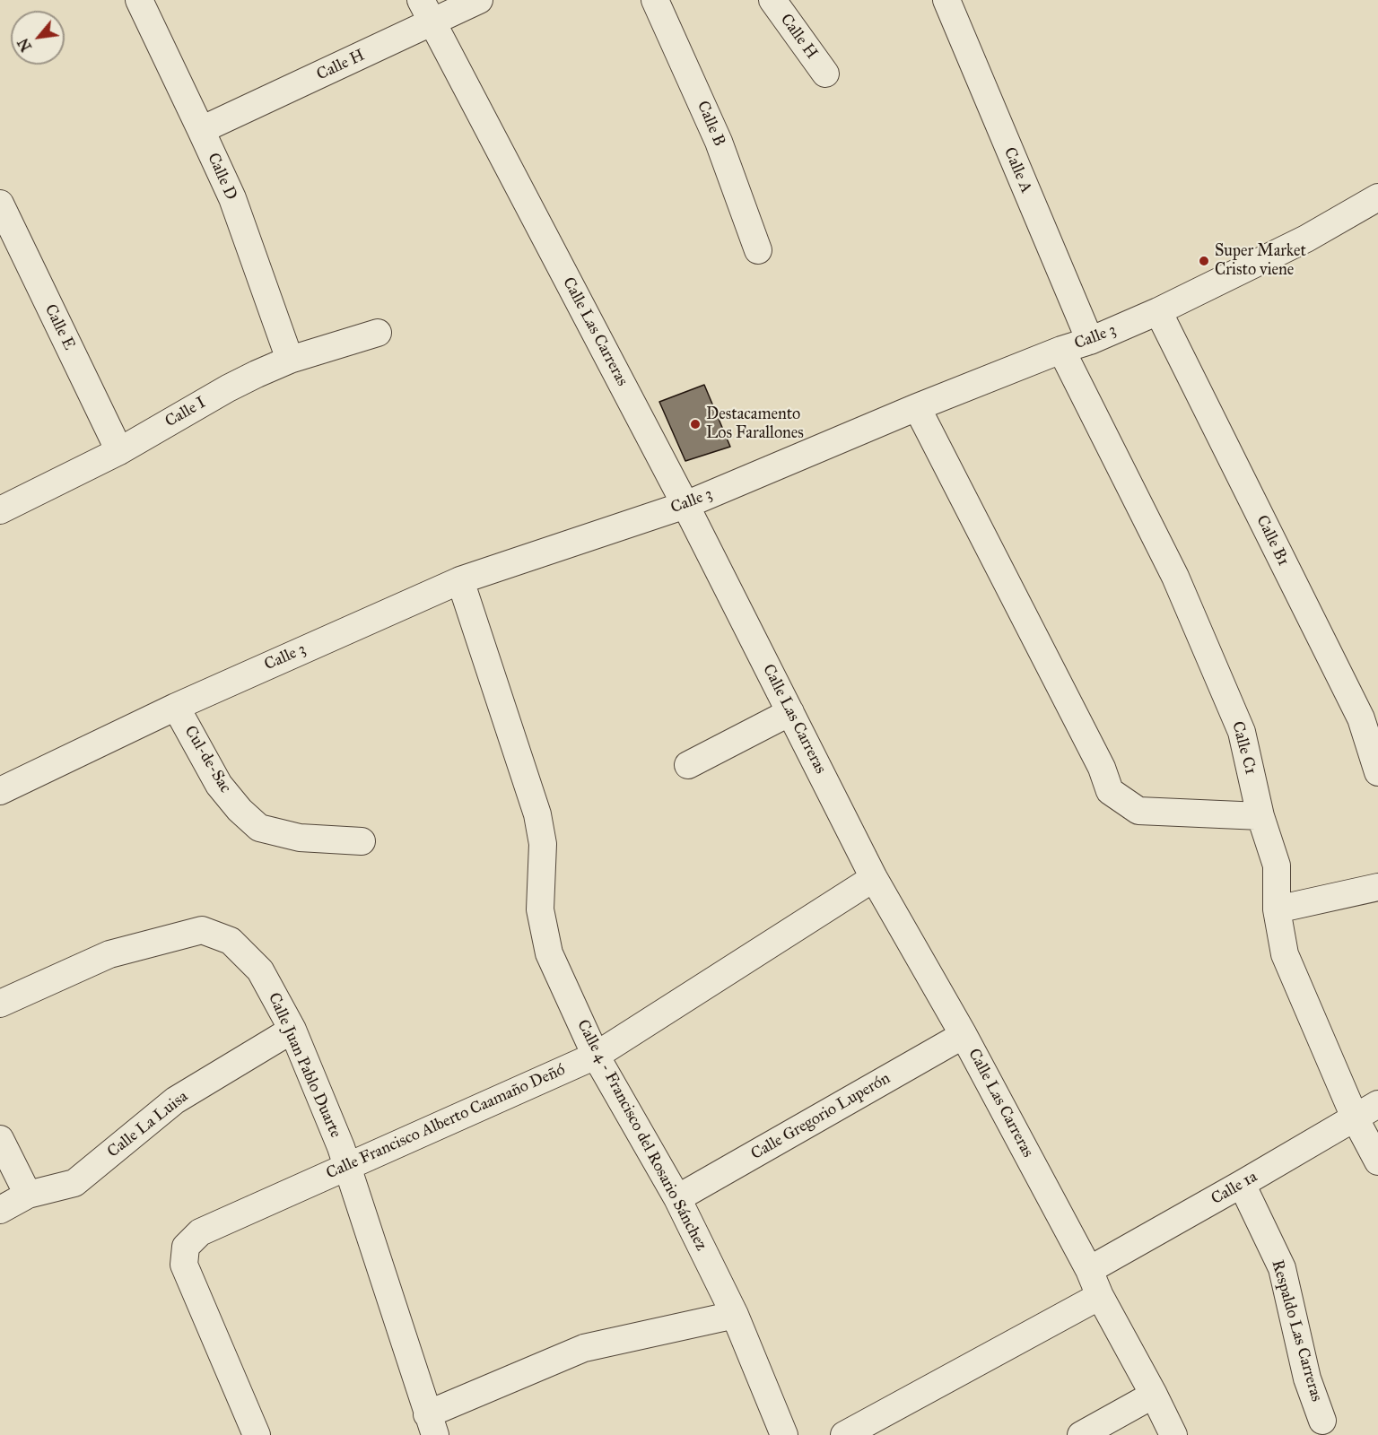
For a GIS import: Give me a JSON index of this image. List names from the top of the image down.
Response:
{
  "streets": {
    "street": [
      "Calle H",
      "Calle B",
      "Calle A",
      "Calle D",
      "Calle E",
      "Calle Las Carreras",
      "Calle 3",
      "Calle I",
      "Calle B1",
      "Calle C1",
      "Cul-de-Sac",
      "Calle Juan Pablo Duarte",
      "Calle Gregorio Luperón",
      "Calle Francisco Alberto Caamaño Deñó",
      "Calle La Luisa",
      "Calle 4 - Francisco del Rosario Sánchez",
      "Calle 1a",
      "Respaldo Las Carreras"
    ]
  },
  "crossings": [
    ["Calle H", "Calle D"],
    ["Calle H", "Calle Las Carreras"],
    ["Calle A", "Calle 3"],
    ["Calle D", "Calle I"],
    ["Calle E", "Calle I"],
    ["Calle Las Carreras", "Calle 3"],
    ["Calle Las Carreras", "Calle Gregorio Luperón"],
    ["Calle Las Carreras", "Calle Francisco Alberto Caamaño Deñó"],
    ["Calle Las Carreras", "Calle 1a"],
    ["Calle 3", "Calle B1"],
    ["Calle 3", "Calle C1"],
    ["Calle 3", "Cul-de-Sac"],
    ["Calle 3", "Calle 4 - Francisco del Rosario Sánchez"],
    ["Calle C1", "Calle 1a"],
    ["Calle Juan Pablo Duarte", "Calle Francisco Alberto Caamaño Deñó"],
    ["Calle Juan Pablo Duarte", "Calle La Luisa"],
    ["Calle Gregorio Luperón", "Calle 4 - Francisco del Rosario Sánchez"],
    ["Calle Francisco Alberto Caamaño Deñó", "Calle 4 - Francisco del Rosario Sánchez"],
    ["Calle 1a", "Respaldo Las Carreras"]
  ],
  "places": ["Super Market Cristo viene", "Destacamento Los Farallones"],
  "north": "bottom left"
}
